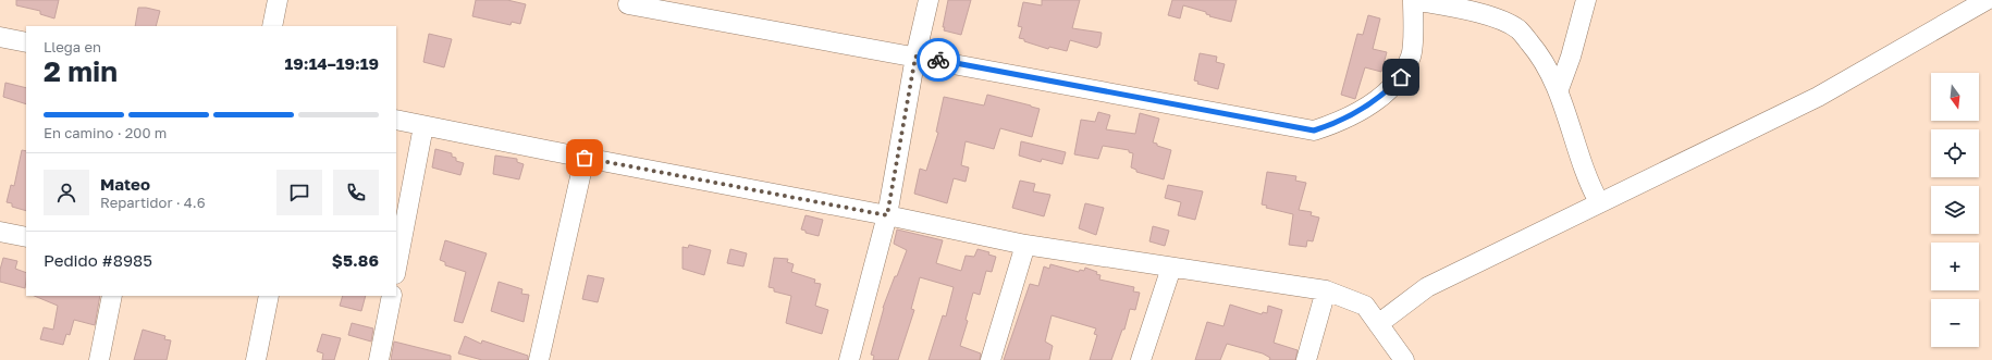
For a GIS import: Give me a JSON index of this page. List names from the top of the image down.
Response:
{
  "north": "bottom",
  "page": {
    "heading": ["2 min", "Llega en", "19:14–19:19"],
    "panel": [
      "Mateo",
      "Repartidor · 4.6",
      "Pedido #8985",
      "$5.86"
    ],
    "map_buttons": ["+", "−"],
    "bar": "En camino · 200 m"
  }
}
